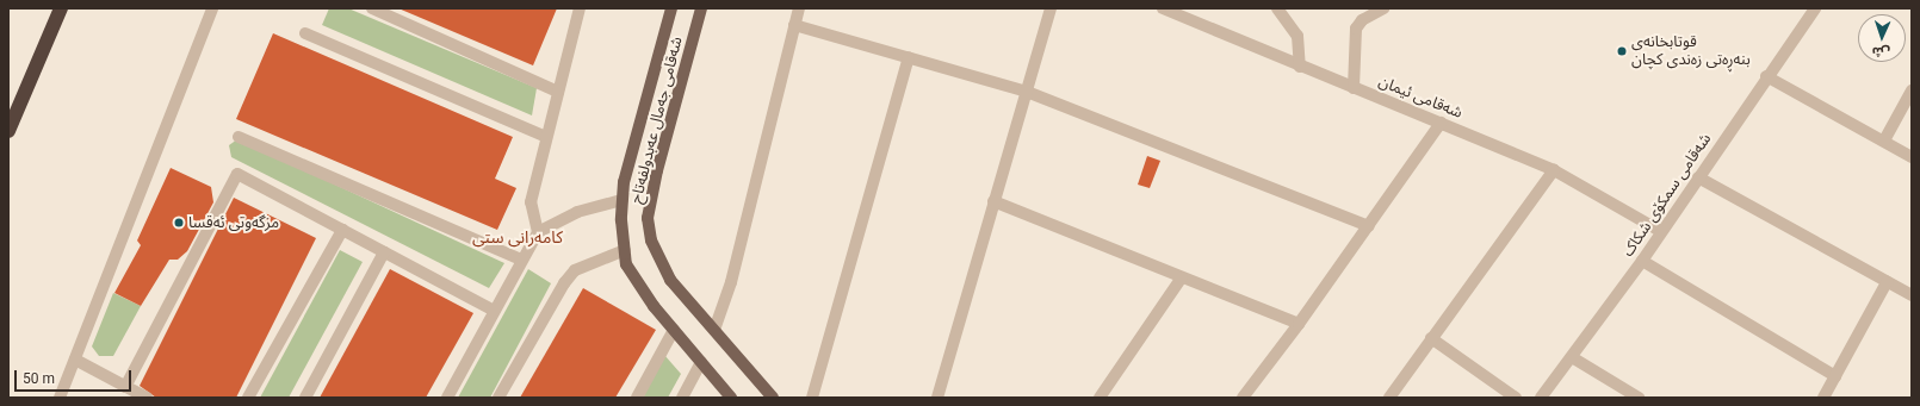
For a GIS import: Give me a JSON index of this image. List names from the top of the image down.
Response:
{
  "streets": {
    "main road": ["شەقامی جەمال عەبدولفەتاح"],
    "street": ["شەقامی ئیمان", "شەقامی سمکۆی شکاک"]
  },
  "crossings": [
    ["شەقامی ئیمان", "شەقامی سمکۆی شکاک"]
  ],
  "districts": ["كامه‌رانی ستی"],
  "places": ["قوتابخانەی بنەڕەتی زەندی کچان", "مزگەوتی ئەقسا"],
  "scale_bar": "50 m",
  "north": "bottom"
}
